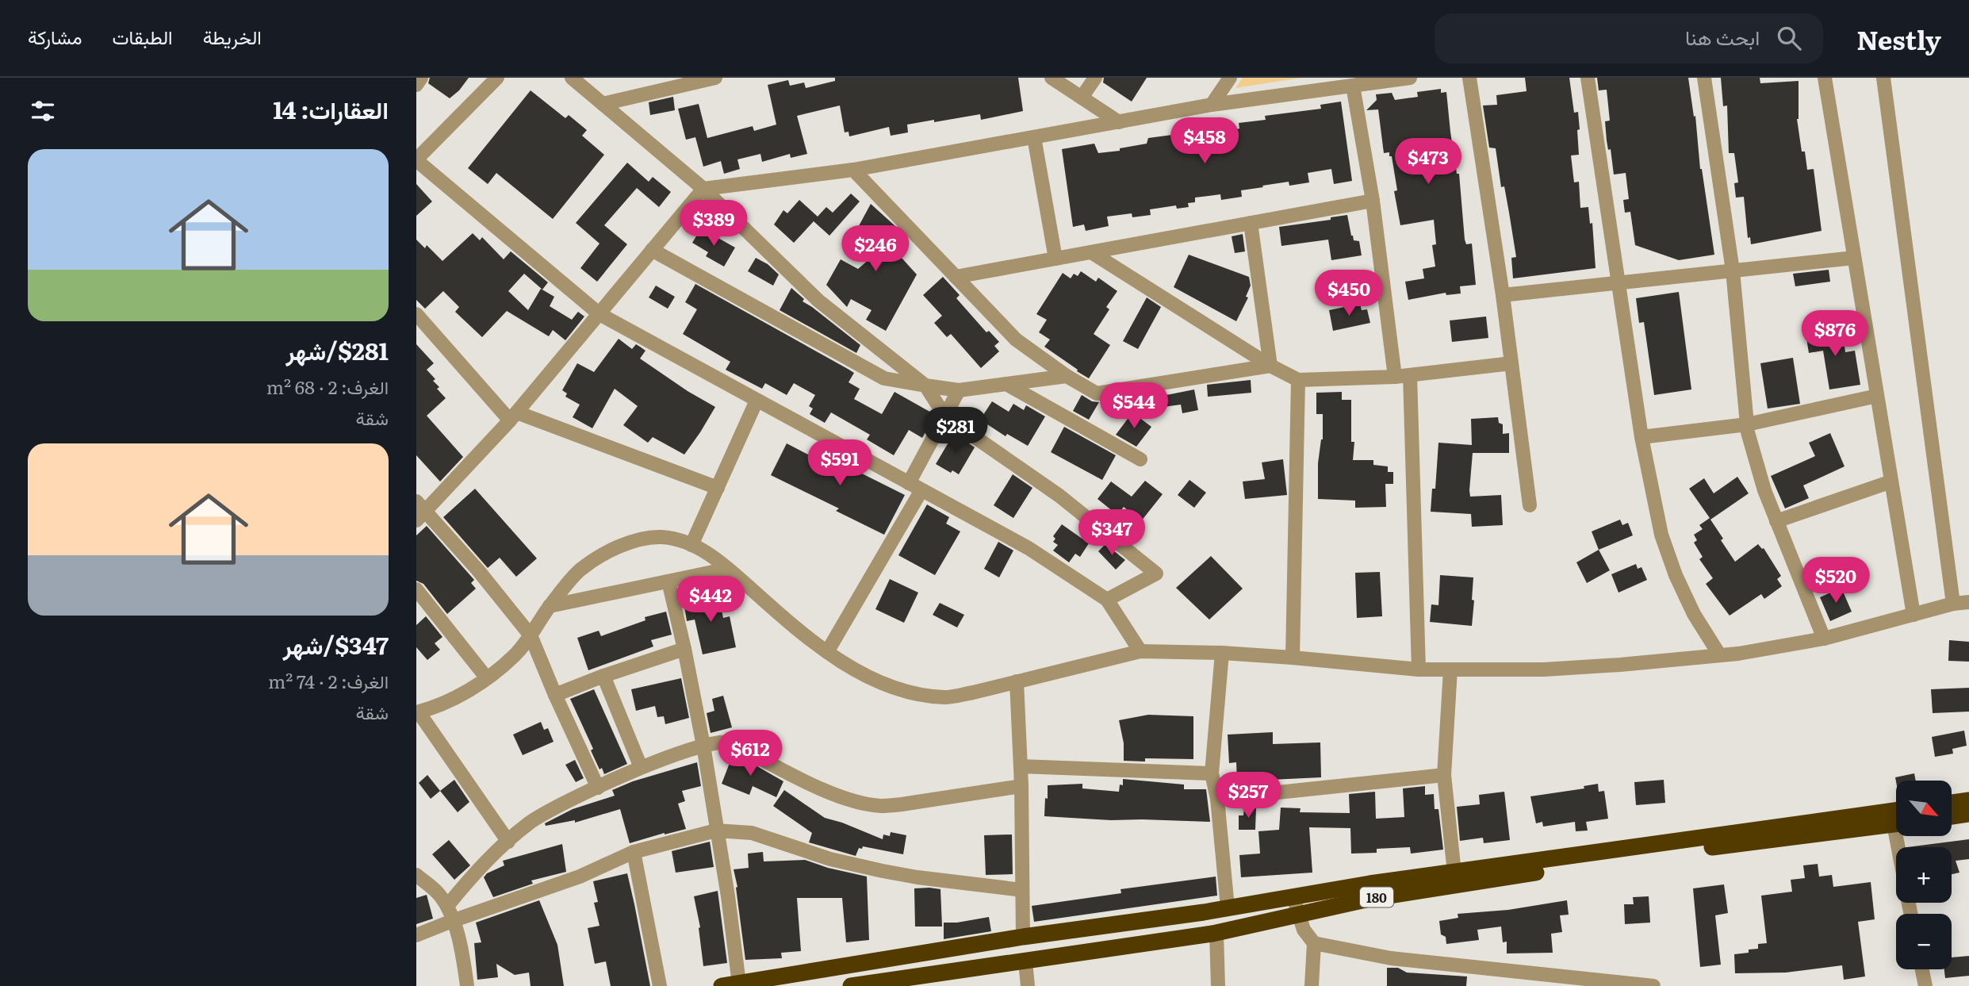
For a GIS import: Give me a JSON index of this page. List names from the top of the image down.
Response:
{
  "streets": {
    "highway": ["180"]
  },
  "north": "bottom right",
  "page": {
    "header": "Nestly",
    "search": "ابحث هنا",
    "nav": ["الخريطة", "الطبقات", "مشاركة"],
    "heading": "العقارات: 14",
    "price": [
      "$458",
      "$473",
      "$389",
      "$246",
      "$450",
      "$876",
      "$544",
      "$281",
      "$591",
      "$347",
      "$520",
      "$442",
      "$612",
      "$257"
    ],
    "list": [
      {
        "name": "$281/شهر",
        "note": "الغرف: 2 · 68 m² · شقة"
      },
      {
        "name": "$347/شهر",
        "note": "الغرف: 2 · 74 m² · شقة"
      }
    ],
    "map_buttons": ["+", "−"]
  }
}
